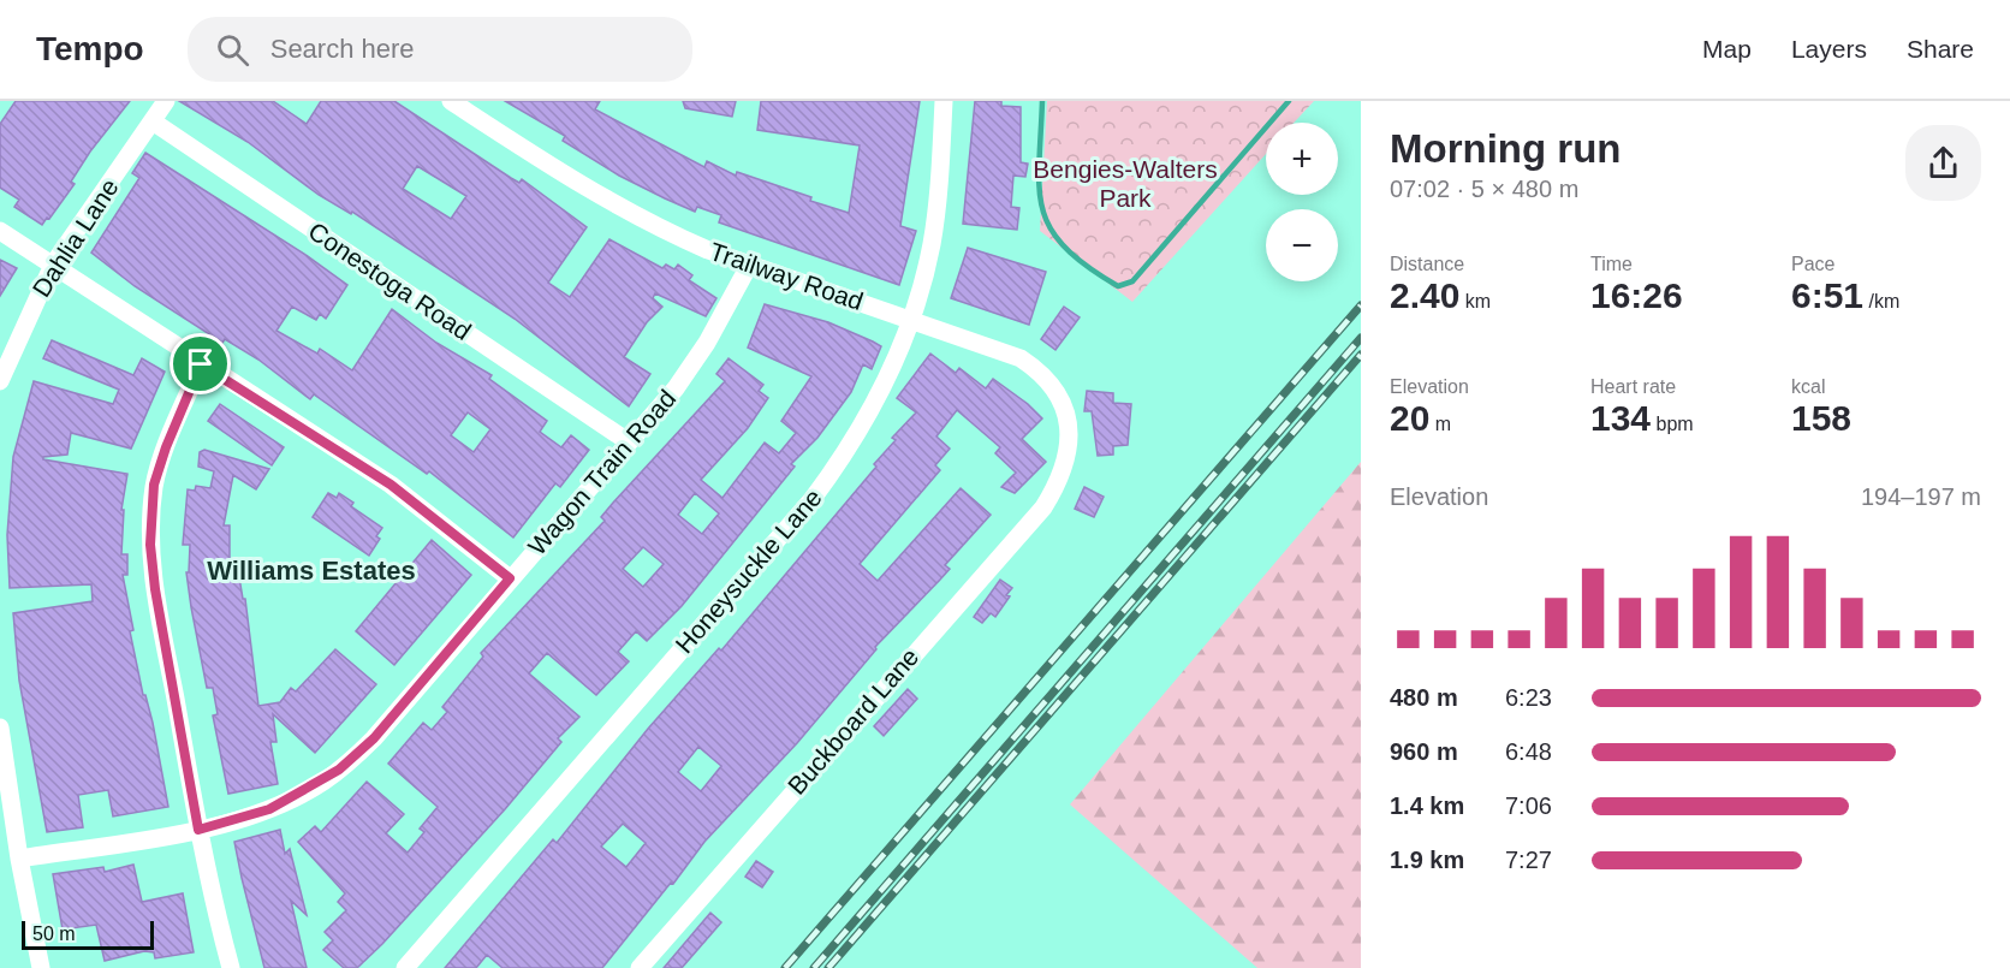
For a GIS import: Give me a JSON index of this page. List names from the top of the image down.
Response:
{
  "streets": {
    "street": [
      "Dahlia Lane",
      "Trailway Road",
      "Conestoga Road",
      "Wagon Train Road",
      "Honeysuckle Lane",
      "Buckboard Lane"
    ]
  },
  "crossings": [
    ["Dahlia Lane", "Conestoga Road"],
    ["Trailway Road", "Wagon Train Road"],
    ["Trailway Road", "Honeysuckle Lane"],
    ["Trailway Road", "Buckboard Lane"],
    ["Conestoga Road", "Wagon Train Road"]
  ],
  "districts": ["Williams Estates"],
  "parks": ["Bengies-Walters Park"],
  "scale_bar": "50 m",
  "page": {
    "header": "Tempo",
    "search": "Search here",
    "nav": ["Map", "Layers", "Share"],
    "heading": ["Morning run", "07:02 · 5 × 480 m"],
    "map_buttons": ["+", "−"],
    "stats": [
      ["Distance", "2.40 km"],
      ["Time", "16:26"],
      ["Pace", "6:51 /km"],
      ["Elevation", "20 m"],
      ["Heart rate", "134 bpm"],
      ["kcal", "158"]
    ],
    "chart": ["Elevation", "194–197 m"],
    "list": [
      {
        "name": "480 m",
        "note": "6:23"
      },
      {
        "name": "960 m",
        "note": "6:48"
      },
      {
        "name": "1.4 km",
        "note": "7:06"
      },
      {
        "name": "1.9 km",
        "note": "7:27"
      }
    ],
    "scale": "50 m"
  }
}
